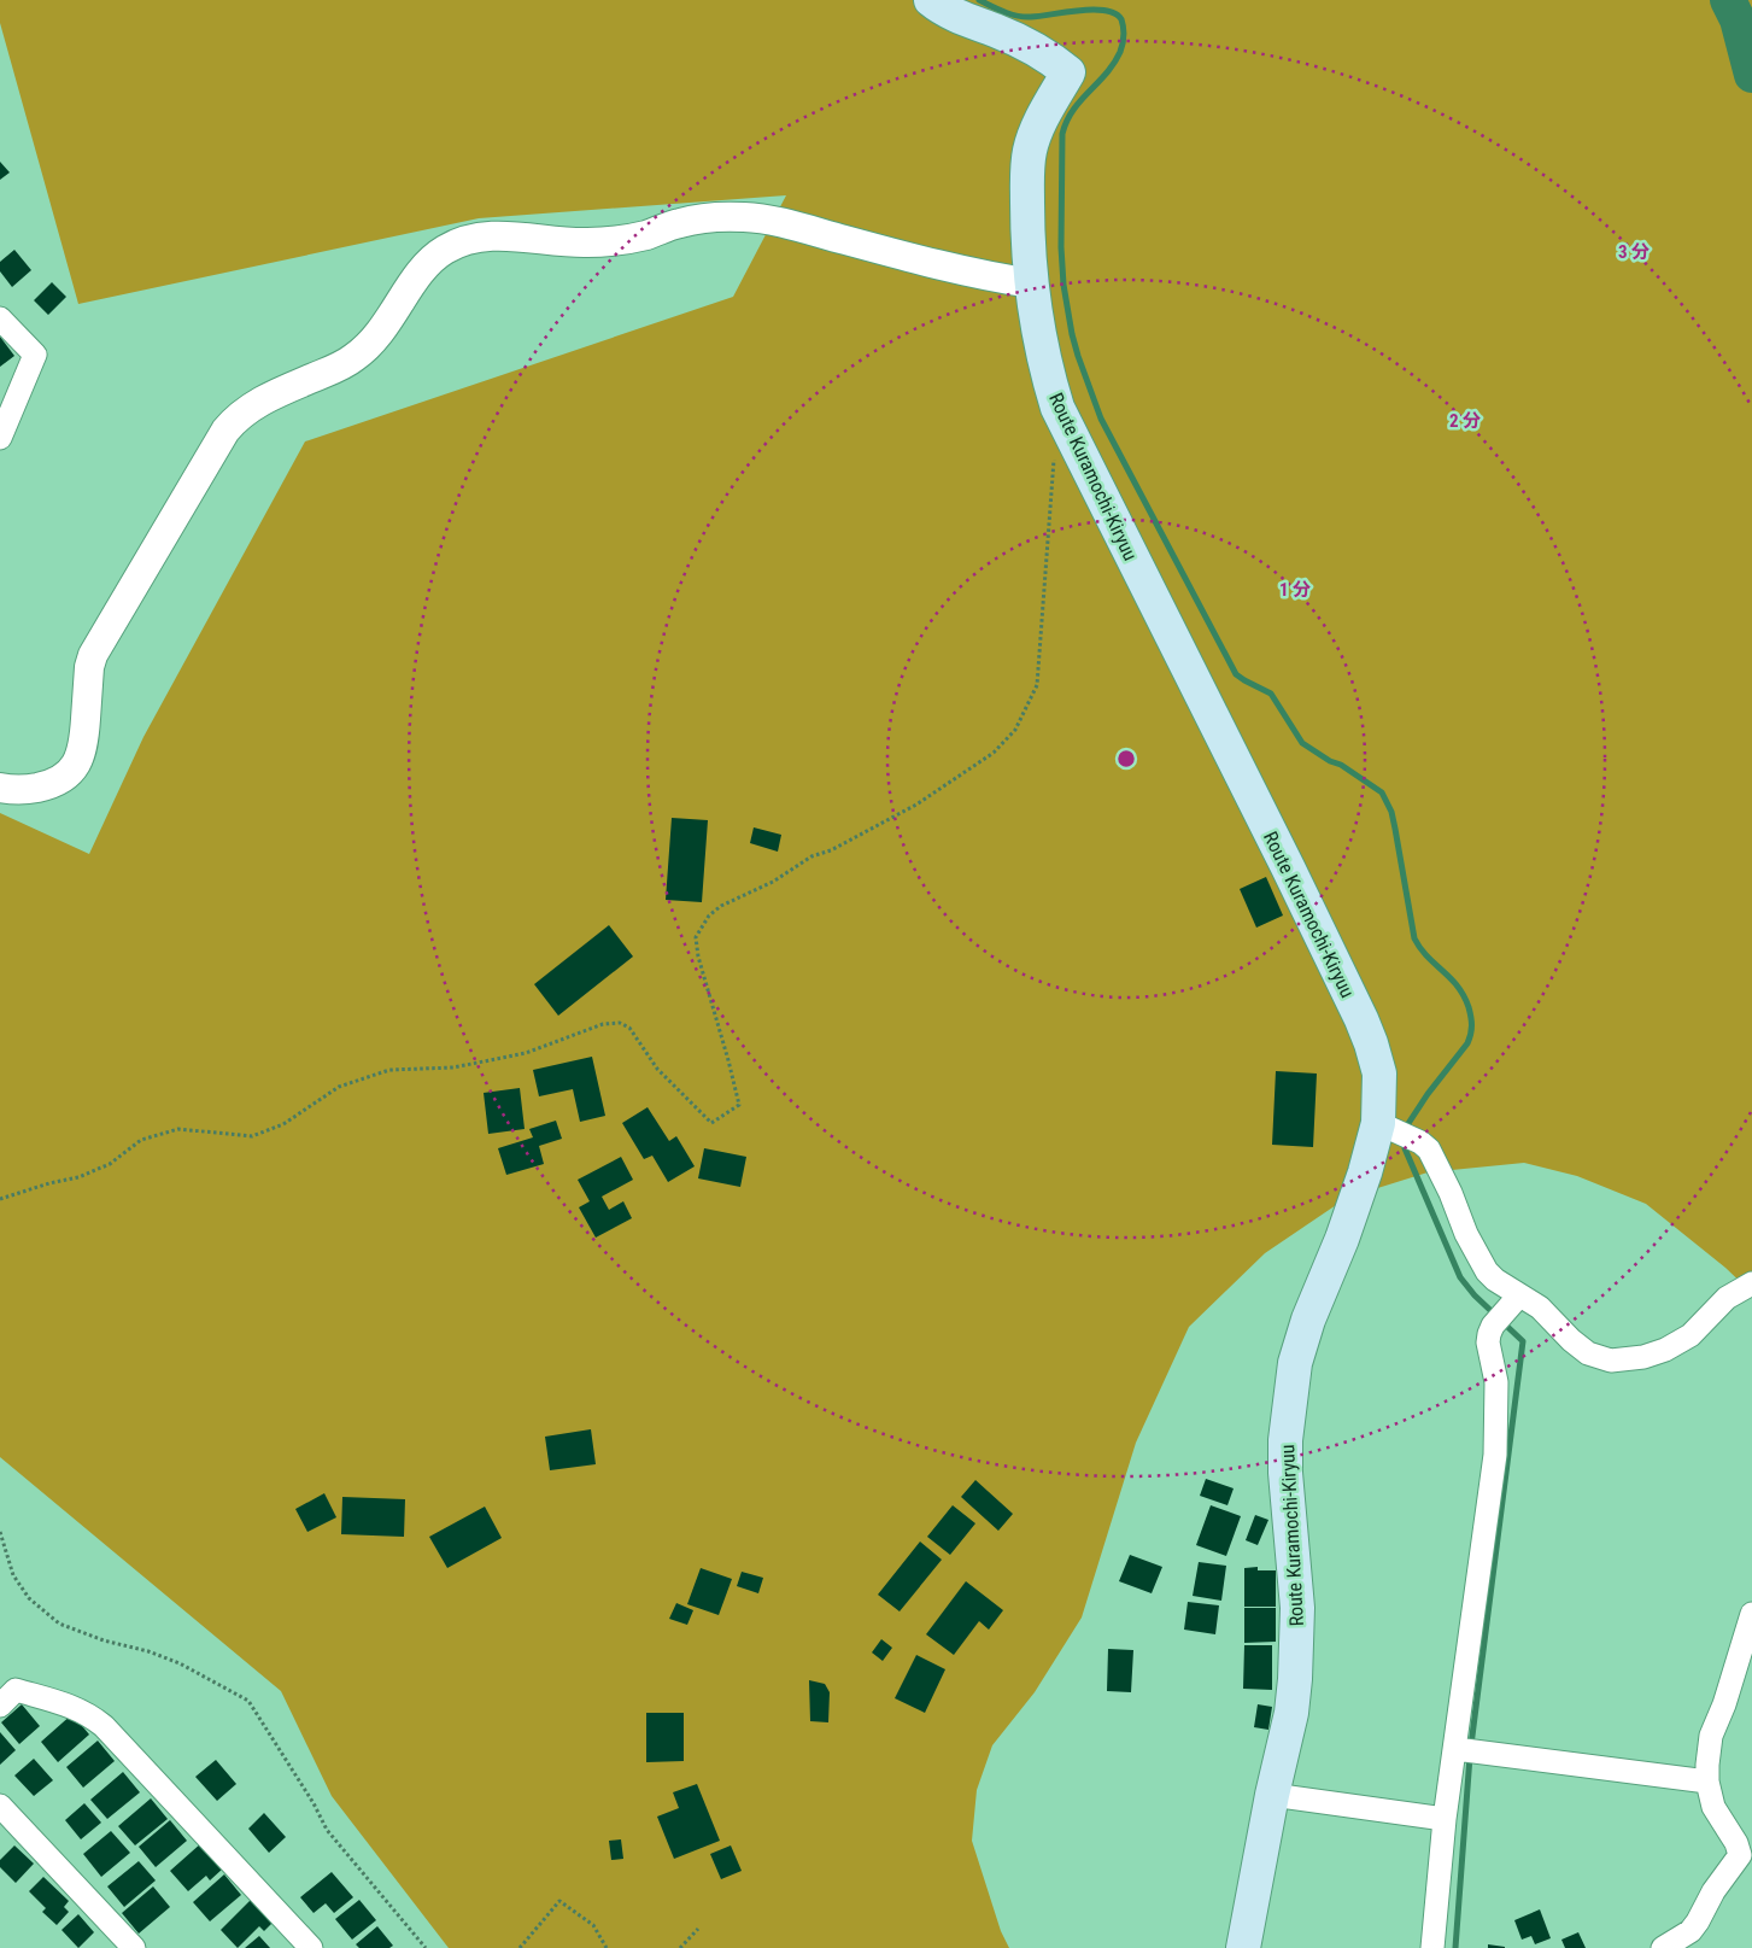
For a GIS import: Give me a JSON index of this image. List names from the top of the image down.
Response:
{
  "streets": {
    "main road": ["Route Kuramochi-Kiryuu"]
  },
  "rings": ["3 分", "2 分", "1 分"]
}
